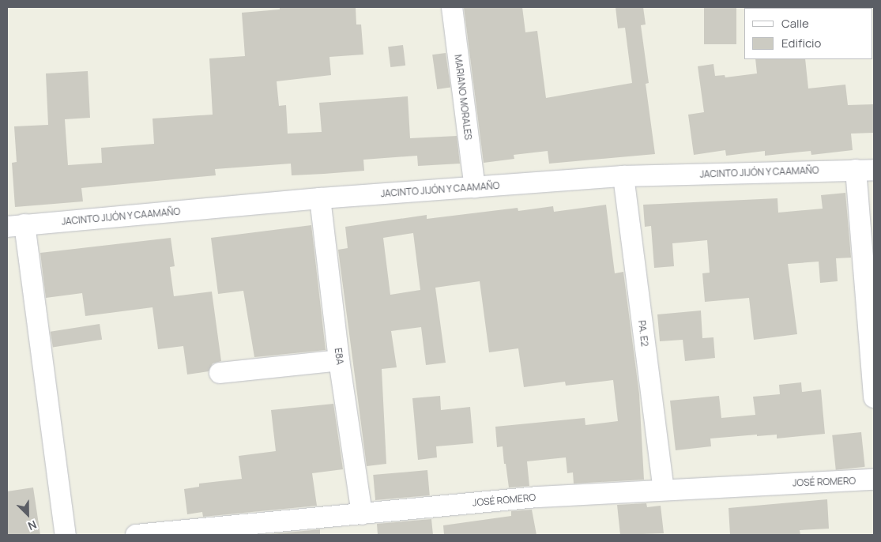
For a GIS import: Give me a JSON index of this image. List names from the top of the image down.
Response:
{
  "streets": {
    "street": [
      "MARIANO MORALES",
      "JACINTO JIJÓN Y CAAMAÑO",
      "PA. E2",
      "E8A",
      "JOSÉ ROMERO"
    ]
  },
  "crossings": [
    ["MARIANO MORALES", "JACINTO JIJÓN Y CAAMAÑO"],
    ["JACINTO JIJÓN Y CAAMAÑO", "PA. E2"],
    ["JACINTO JIJÓN Y CAAMAÑO", "E8A"],
    ["PA. E2", "JOSÉ ROMERO"],
    ["E8A", "JOSÉ ROMERO"]
  ],
  "legend": ["Calle", "Edificio"],
  "north": "bottom right"
}
